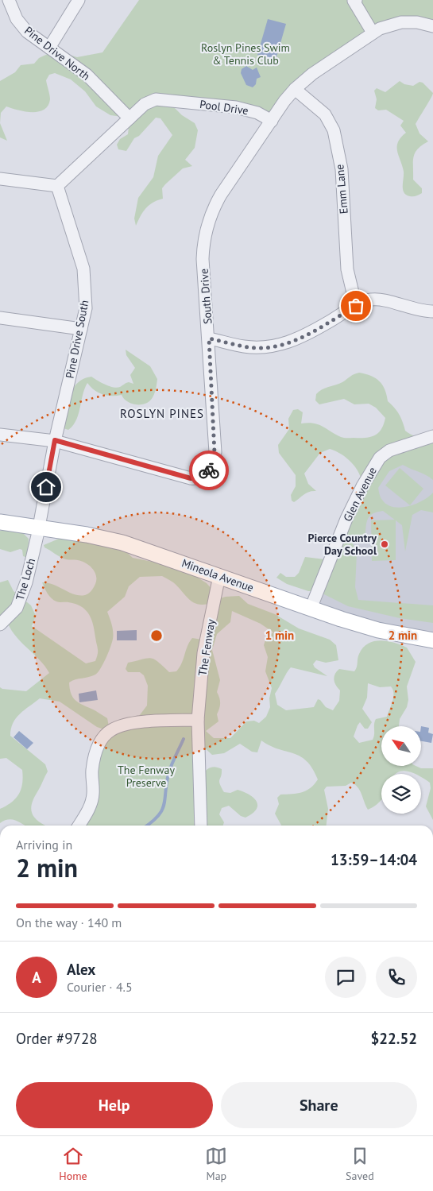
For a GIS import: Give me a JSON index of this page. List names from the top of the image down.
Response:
{
  "streets": {
    "main road": ["Mineola Avenue"],
    "street": [
      "Pine Drive North",
      "Pool Drive",
      "Emm Lane",
      "South Drive",
      "Pine Drive South",
      "Glen Avenue",
      "The Loch",
      "The Fenway"
    ]
  },
  "crossings": [
    ["Pine Drive North", "Pool Drive"],
    ["Pool Drive", "South Drive"],
    ["Pool Drive", "Pine Drive South"],
    ["South Drive", "Pine Drive South"],
    ["Pine Drive South", "Mineola Avenue"],
    ["Pine Drive South", "The Loch"],
    ["Glen Avenue", "Mineola Avenue"],
    ["Mineola Avenue", "The Loch"],
    ["Mineola Avenue", "The Fenway"]
  ],
  "districts": ["ROSLYN PINES"],
  "parks": ["Roslyn Pines Swim & Tennis Club", "The Fenway Preserve"],
  "places": ["Pierce Country Day School"],
  "north": "top left",
  "page": {
    "heading": ["2 min", "Arriving in", "13:59–14:04"],
    "panel": [
      "Alex",
      "Courier · 4.5",
      "Order #9728",
      "$22.52"
    ],
    "bar": "On the way · 140 m",
    "round": "A",
    "buttons": ["Help", "Share"],
    "tabs": ["Home", "Map", "Saved"]
  },
  "rings": ["1 min", "2 min"]
}
